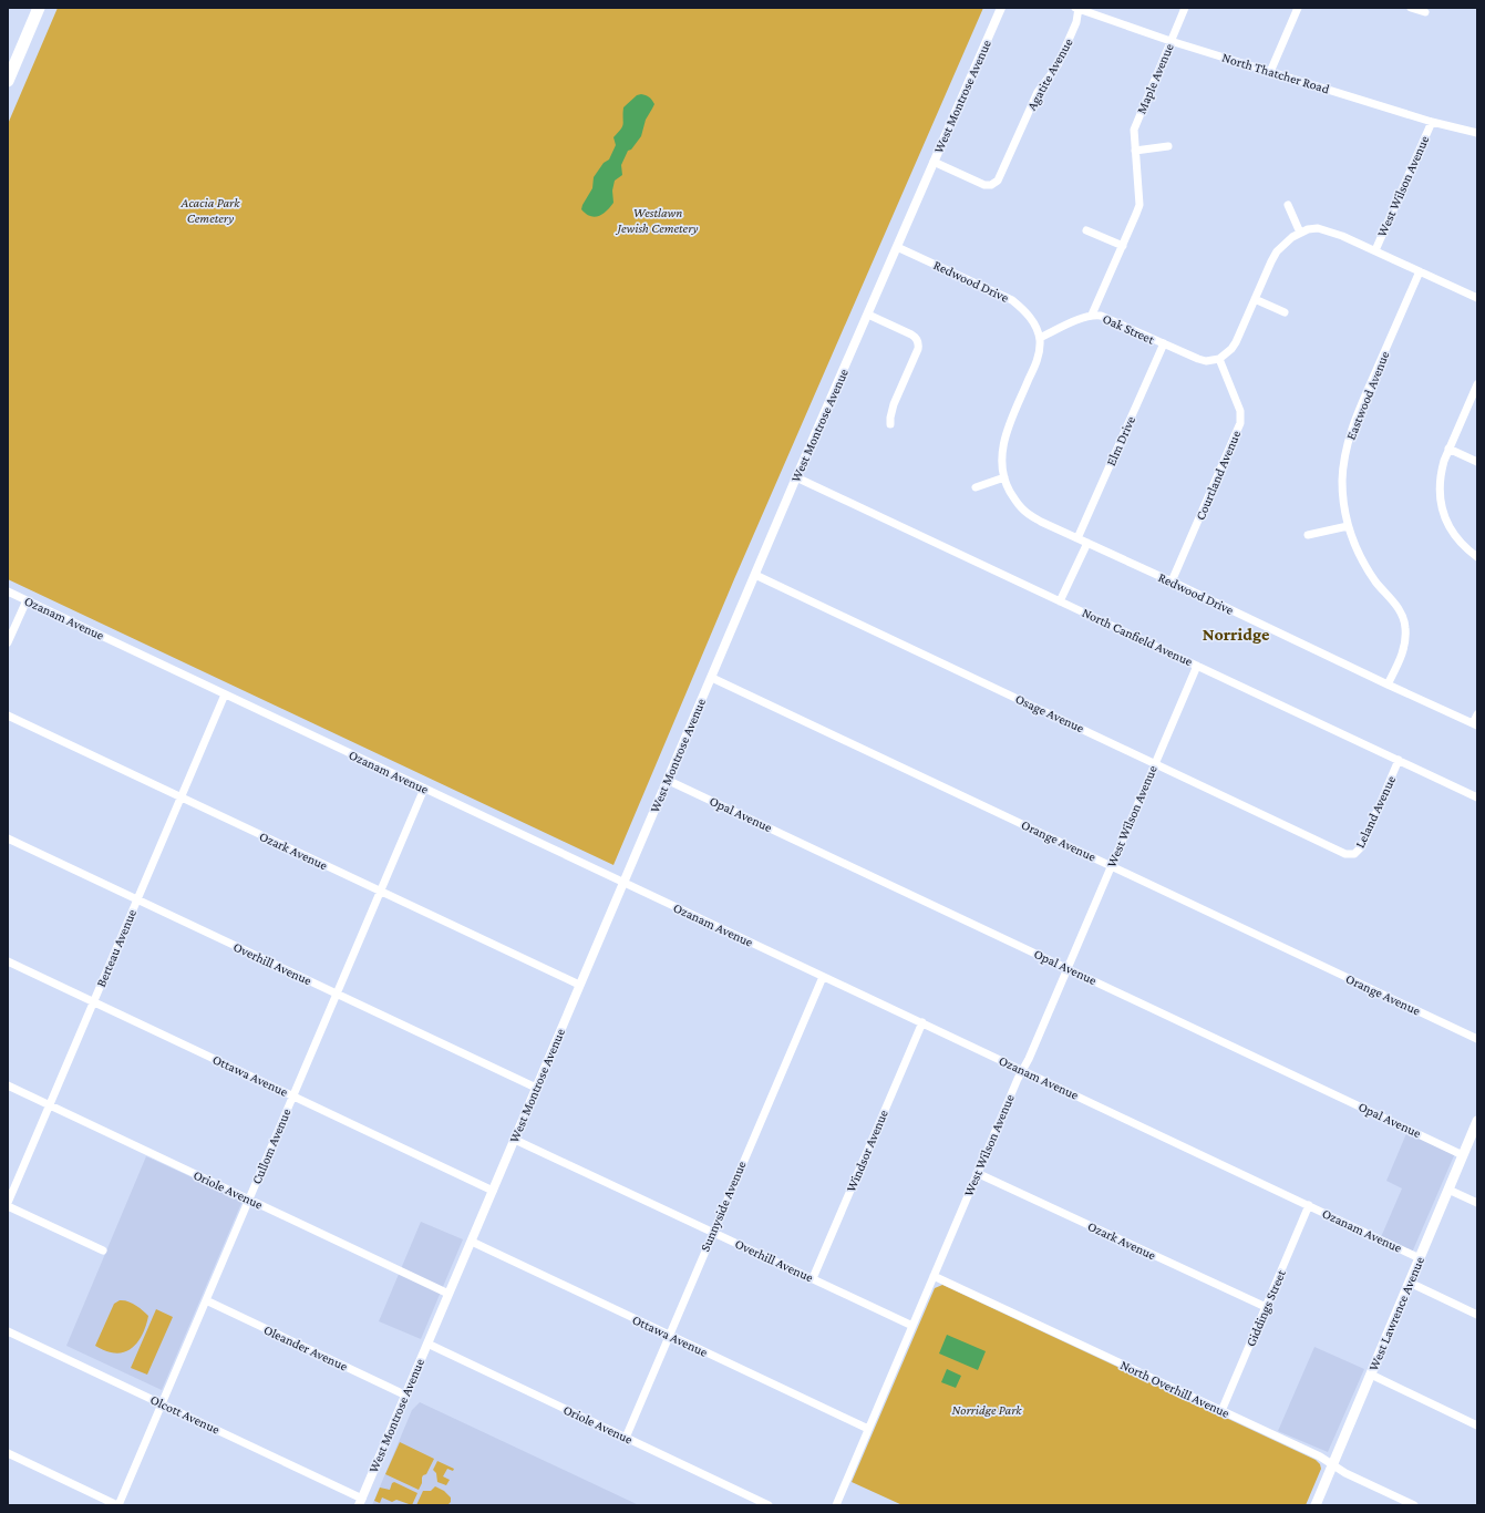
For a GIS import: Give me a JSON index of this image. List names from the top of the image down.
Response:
{
  "streets": {
    "main road": ["West Lawrence Avenue"],
    "street": [
      "North Thatcher Road",
      "Agatite Avenue",
      "Maple Avenue",
      "West Montrose Avenue",
      "West Wilson Avenue",
      "Redwood Drive",
      "Oak Street",
      "Eastwood Avenue",
      "Elm Drive",
      "Courtland Avenue",
      "Ozanam Avenue",
      "North Canfield Avenue",
      "Osage Avenue",
      "Leland Avenue",
      "Opal Avenue",
      "Orange Avenue",
      "Ozark Avenue",
      "Berteau Avenue",
      "Overhill Avenue",
      "Ottawa Avenue",
      "Cullom Avenue",
      "Windsor Avenue",
      "Oriole Avenue",
      "Sunnyside Avenue",
      "Giddings Street",
      "Oleander Avenue",
      "North Overhill Avenue",
      "Olcott Avenue"
    ]
  },
  "crossings": [
    ["North Thatcher Road", "Agatite Avenue"],
    ["North Thatcher Road", "Maple Avenue"],
    ["North Thatcher Road", "West Wilson Avenue"],
    ["Agatite Avenue", "West Montrose Avenue"],
    ["Maple Avenue", "Oak Street"],
    ["West Montrose Avenue", "Redwood Drive"],
    ["West Montrose Avenue", "Ozanam Avenue"],
    ["West Montrose Avenue", "North Canfield Avenue"],
    ["West Montrose Avenue", "Osage Avenue"],
    ["West Montrose Avenue", "Opal Avenue"],
    ["West Montrose Avenue", "Orange Avenue"],
    ["West Montrose Avenue", "Ozark Avenue"],
    ["West Montrose Avenue", "Overhill Avenue"],
    ["West Montrose Avenue", "Ottawa Avenue"],
    ["West Montrose Avenue", "Oriole Avenue"],
    ["West Montrose Avenue", "Oleander Avenue"],
    ["West Montrose Avenue", "Olcott Avenue"],
    ["West Wilson Avenue", "Ozanam Avenue"],
    ["West Wilson Avenue", "North Canfield Avenue"],
    ["West Wilson Avenue", "Osage Avenue"],
    ["West Wilson Avenue", "Opal Avenue"],
    ["West Wilson Avenue", "Orange Avenue"],
    ["West Wilson Avenue", "Ozark Avenue"],
    ["West Wilson Avenue", "Overhill Avenue"],
    ["West Wilson Avenue", "Ottawa Avenue"],
    ["West Wilson Avenue", "North Overhill Avenue"],
    ["Redwood Drive", "Oak Street"],
    ["Redwood Drive", "Eastwood Avenue"],
    ["Redwood Drive", "Elm Drive"],
    ["Redwood Drive", "Courtland Avenue"],
    ["Oak Street", "Elm Drive"],
    ["Oak Street", "Courtland Avenue"],
    ["Ozanam Avenue", "Berteau Avenue"],
    ["Ozanam Avenue", "Cullom Avenue"],
    ["Ozanam Avenue", "Windsor Avenue"],
    ["Ozanam Avenue", "Sunnyside Avenue"],
    ["Ozanam Avenue", "Giddings Street"],
    ["Ozanam Avenue", "West Lawrence Avenue"],
    ["North Canfield Avenue", "Leland Avenue"],
    ["Osage Avenue", "Leland Avenue"],
    ["Opal Avenue", "West Lawrence Avenue"],
    ["Ozark Avenue", "Berteau Avenue"],
    ["Ozark Avenue", "Cullom Avenue"],
    ["Ozark Avenue", "Giddings Street"],
    ["Berteau Avenue", "Overhill Avenue"],
    ["Berteau Avenue", "Ottawa Avenue"],
    ["Berteau Avenue", "Oriole Avenue"],
    ["Overhill Avenue", "Cullom Avenue"],
    ["Overhill Avenue", "Windsor Avenue"],
    ["Overhill Avenue", "Sunnyside Avenue"],
    ["Ottawa Avenue", "Cullom Avenue"],
    ["Ottawa Avenue", "Sunnyside Avenue"],
    ["Cullom Avenue", "Oriole Avenue"],
    ["Cullom Avenue", "Oleander Avenue"],
    ["Cullom Avenue", "Olcott Avenue"],
    ["Oriole Avenue", "Sunnyside Avenue"],
    ["Giddings Street", "North Overhill Avenue"],
    ["West Lawrence Avenue", "North Overhill Avenue"]
  ],
  "districts": ["Norridge"],
  "parks": ["Acacia Park Cemetery", "Westlawn Jewish Cemetery", "Norridge Park"]
}
